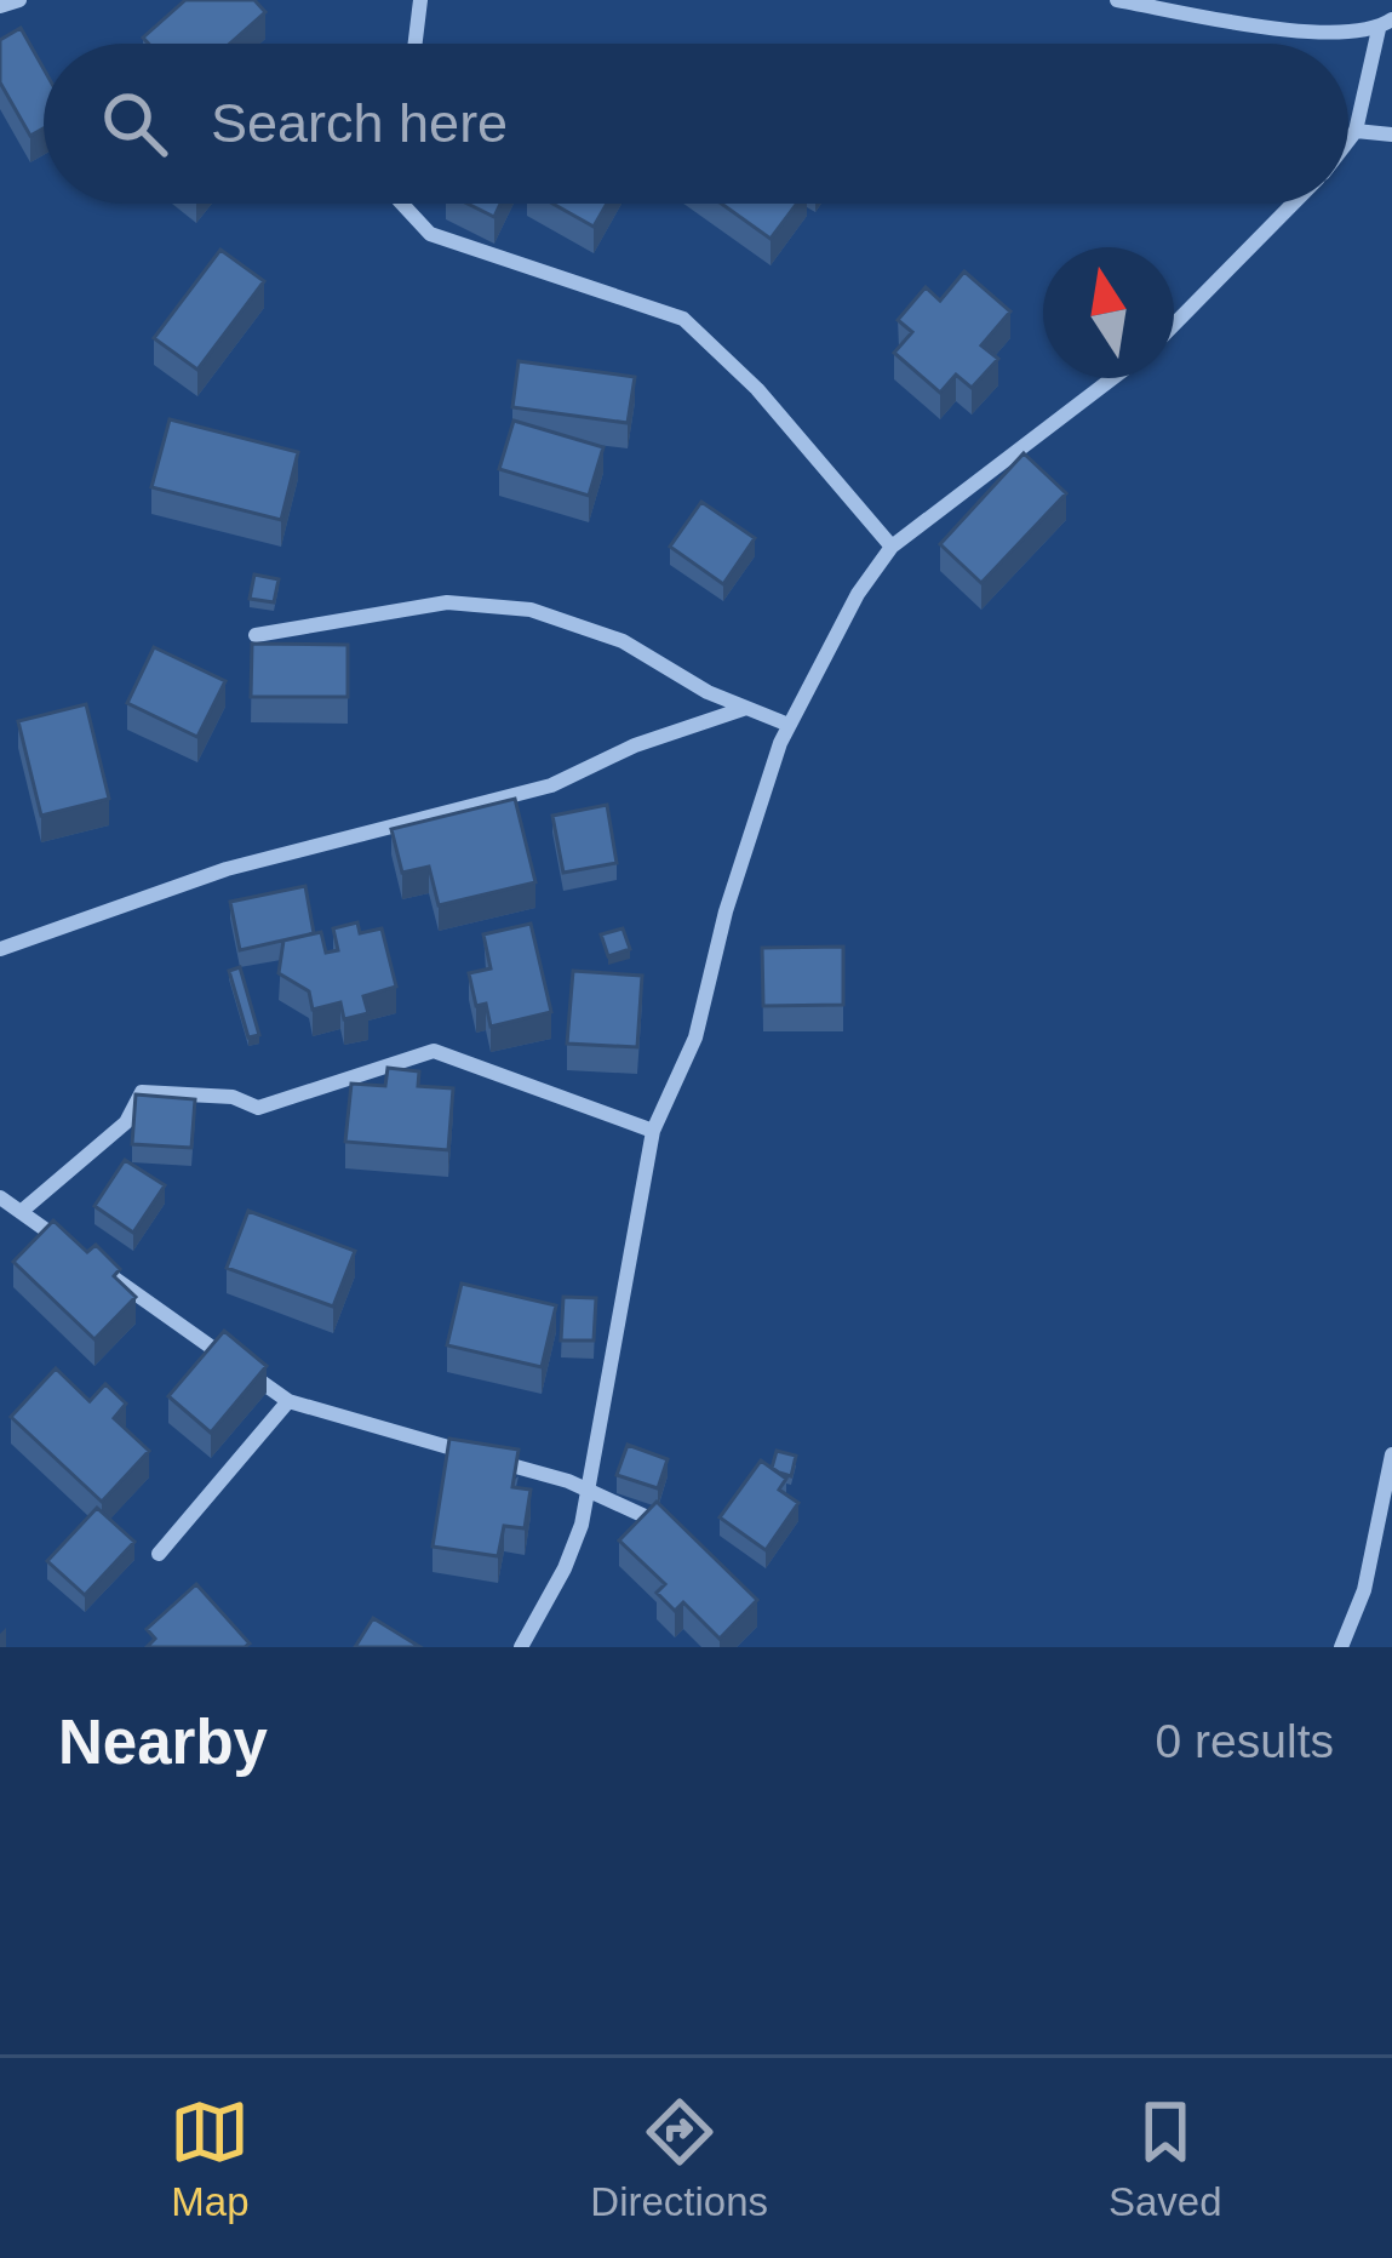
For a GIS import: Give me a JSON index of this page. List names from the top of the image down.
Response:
{
  "north": "top",
  "page": {
    "search": "Search here",
    "heading": ["Nearby", "0 results"],
    "nav": ["Map", "Directions", "Saved"]
  }
}
